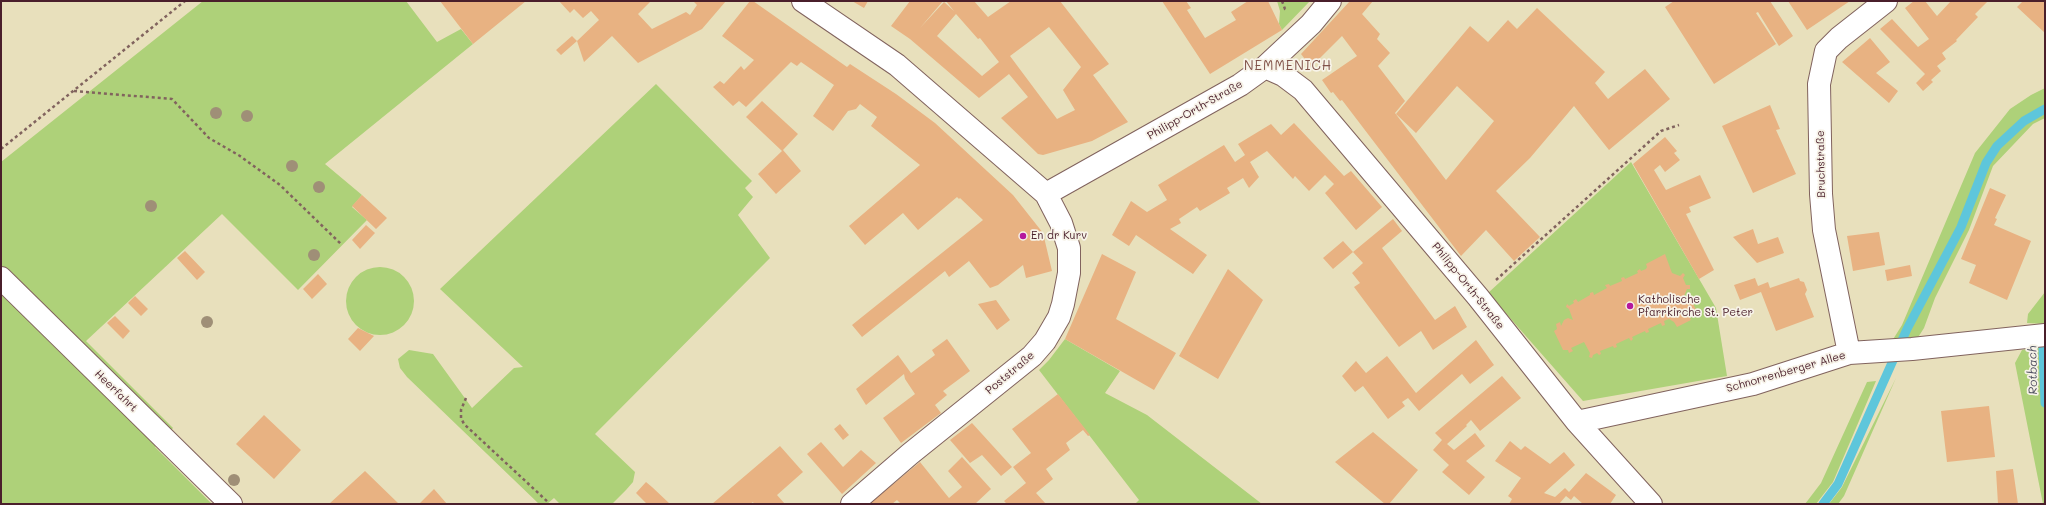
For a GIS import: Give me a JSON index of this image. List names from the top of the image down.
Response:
{
  "streets": {
    "street": [
      "Philipp-Orth-Straße",
      "Bruchstraße",
      "Schnorrenberger Allee",
      "Poststraße",
      "Heerfahrt"
    ]
  },
  "crossings": [
    ["Philipp-Orth-Straße", "Schnorrenberger Allee"],
    ["Philipp-Orth-Straße", "Poststraße"],
    ["Bruchstraße", "Schnorrenberger Allee"]
  ],
  "districts": ["NEMMENICH"],
  "water": ["Rotbach"],
  "places": ["En dr Kurv", "Katholische Pfarrkirche St. Peter"]
}
